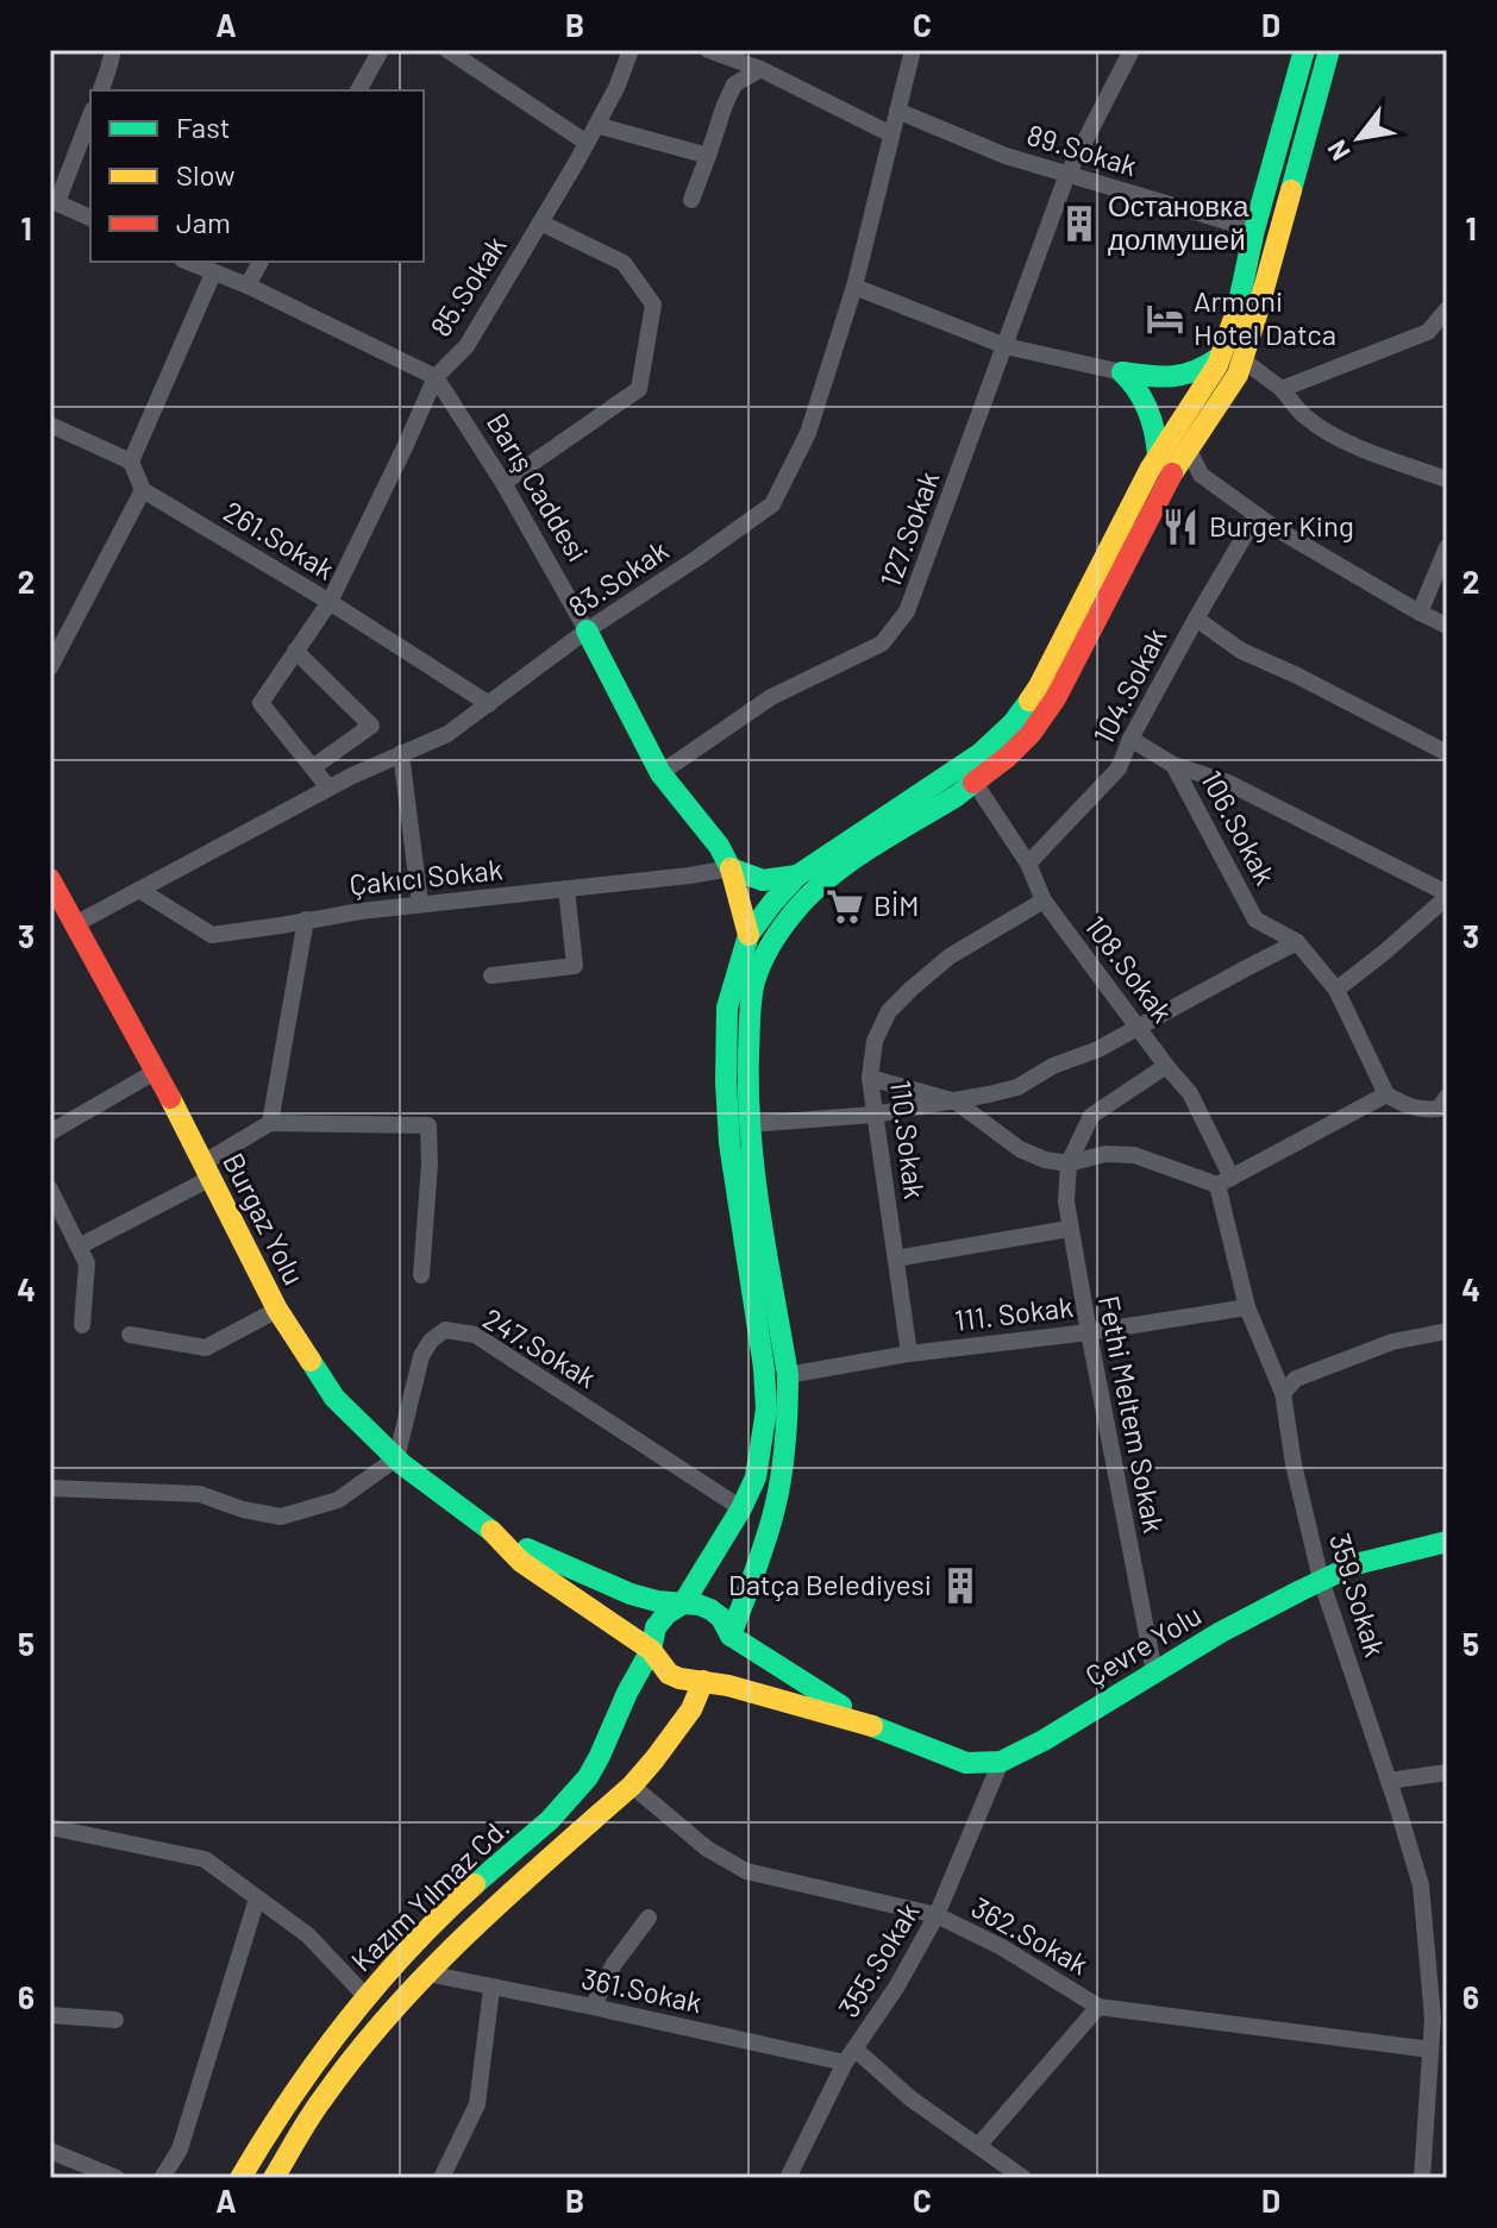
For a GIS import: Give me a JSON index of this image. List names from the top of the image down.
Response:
{
  "streets": {
    "main road": [
      "Barış Caddesi",
      "Burgaz Yolu",
      "Çevre Yolu",
      "Kazım Yılmaz Cd."
    ],
    "street": [
      "89.Sokak",
      "85.Sokak",
      "127.Sokak",
      "261.Sokak",
      "83.Sokak",
      "104.Sokak",
      "106.Sokak",
      "Çakıcı Sokak",
      "108.Sokak",
      "110.Sokak",
      "111. Sokak",
      "247.Sokak",
      "Fethi Meltem Sokak",
      "359.Sokak",
      "362.Sokak",
      "355.Sokak",
      "361.Sokak"
    ]
  },
  "crossings": [
    ["89.Sokak", "127.Sokak"],
    ["89.Sokak", "83.Sokak"],
    ["85.Sokak", "Barış Caddesi"],
    ["85.Sokak", "261.Sokak"],
    ["Barış Caddesi", "127.Sokak"],
    ["Barış Caddesi", "83.Sokak"],
    ["Barış Caddesi", "Çakıcı Sokak"],
    ["261.Sokak", "83.Sokak"],
    ["83.Sokak", "Çakıcı Sokak"],
    ["83.Sokak", "Burgaz Yolu"],
    ["104.Sokak", "108.Sokak"],
    ["108.Sokak", "110.Sokak"],
    ["108.Sokak", "Fethi Meltem Sokak"],
    ["108.Sokak", "359.Sokak"],
    ["110.Sokak", "111. Sokak"],
    ["Burgaz Yolu", "247.Sokak"],
    ["111. Sokak", "Fethi Meltem Sokak"],
    ["111. Sokak", "359.Sokak"],
    ["Fethi Meltem Sokak", "Çevre Yolu"],
    ["359.Sokak", "Çevre Yolu"],
    ["359.Sokak", "362.Sokak"],
    ["Çevre Yolu", "355.Sokak"],
    ["Kazım Yılmaz Cd.", "362.Sokak"],
    ["Kazım Yılmaz Cd.", "361.Sokak"],
    ["362.Sokak", "355.Sokak"],
    ["355.Sokak", "361.Sokak"]
  ],
  "places": {
    "building": ["Остановка долмушей", "Datça Belediyesi"],
    "hotel": ["Armoni Hotel Datca"],
    "restaurant": ["Burger King"],
    "supermarket": ["BİM"]
  },
  "legend": ["Fast", "Slow", "Jam"],
  "north": "bottom left",
  "grid": {
    "columns": [
      "A",
      "B",
      "C",
      "D"
    ],
    "rows": [
      "1",
      "2",
      "3",
      "4",
      "5",
      "6"
    ]
  }
}
